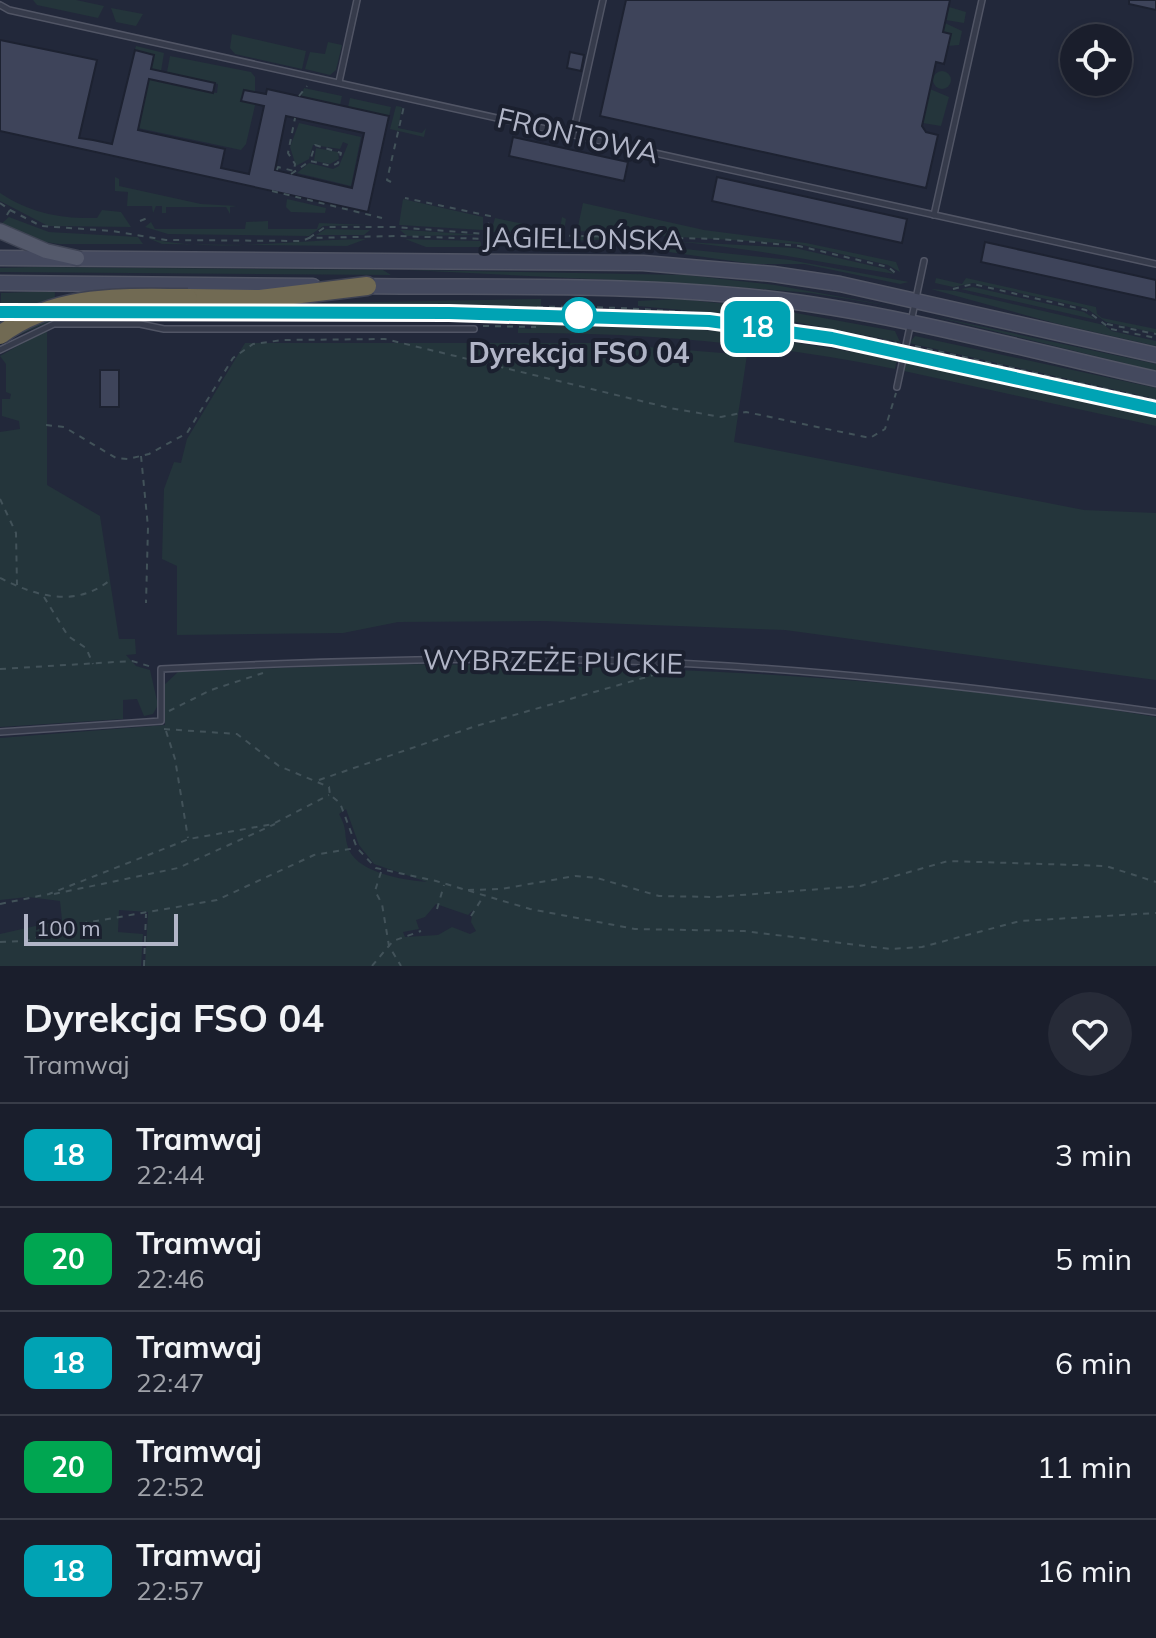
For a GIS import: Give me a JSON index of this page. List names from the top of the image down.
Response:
{
  "streets": {
    "main road": ["JAGIELLOŃSKA"],
    "lane": ["FRONTOWA", "WYBRZEŻE PUCKIE"]
  },
  "places": ["Dyrekcja FSO 04"],
  "lines": ["tram line 18"],
  "scale_bar": "100 m",
  "page": {
    "on_map": "18",
    "scale": "100 m",
    "heading": ["Dyrekcja FSO 04", "Tramwaj"],
    "list": [
      {
        "mark": "18",
        "name": "Tramwaj",
        "note": "22:44",
        "value": "3 min"
      },
      {
        "mark": "20",
        "name": "Tramwaj",
        "note": "22:46",
        "value": "5 min"
      },
      {
        "mark": "18",
        "name": "Tramwaj",
        "note": "22:47",
        "value": "6 min"
      },
      {
        "mark": "20",
        "name": "Tramwaj",
        "note": "22:52",
        "value": "11 min"
      },
      {
        "mark": "18",
        "name": "Tramwaj",
        "note": "22:57",
        "value": "16 min"
      }
    ]
  }
}
